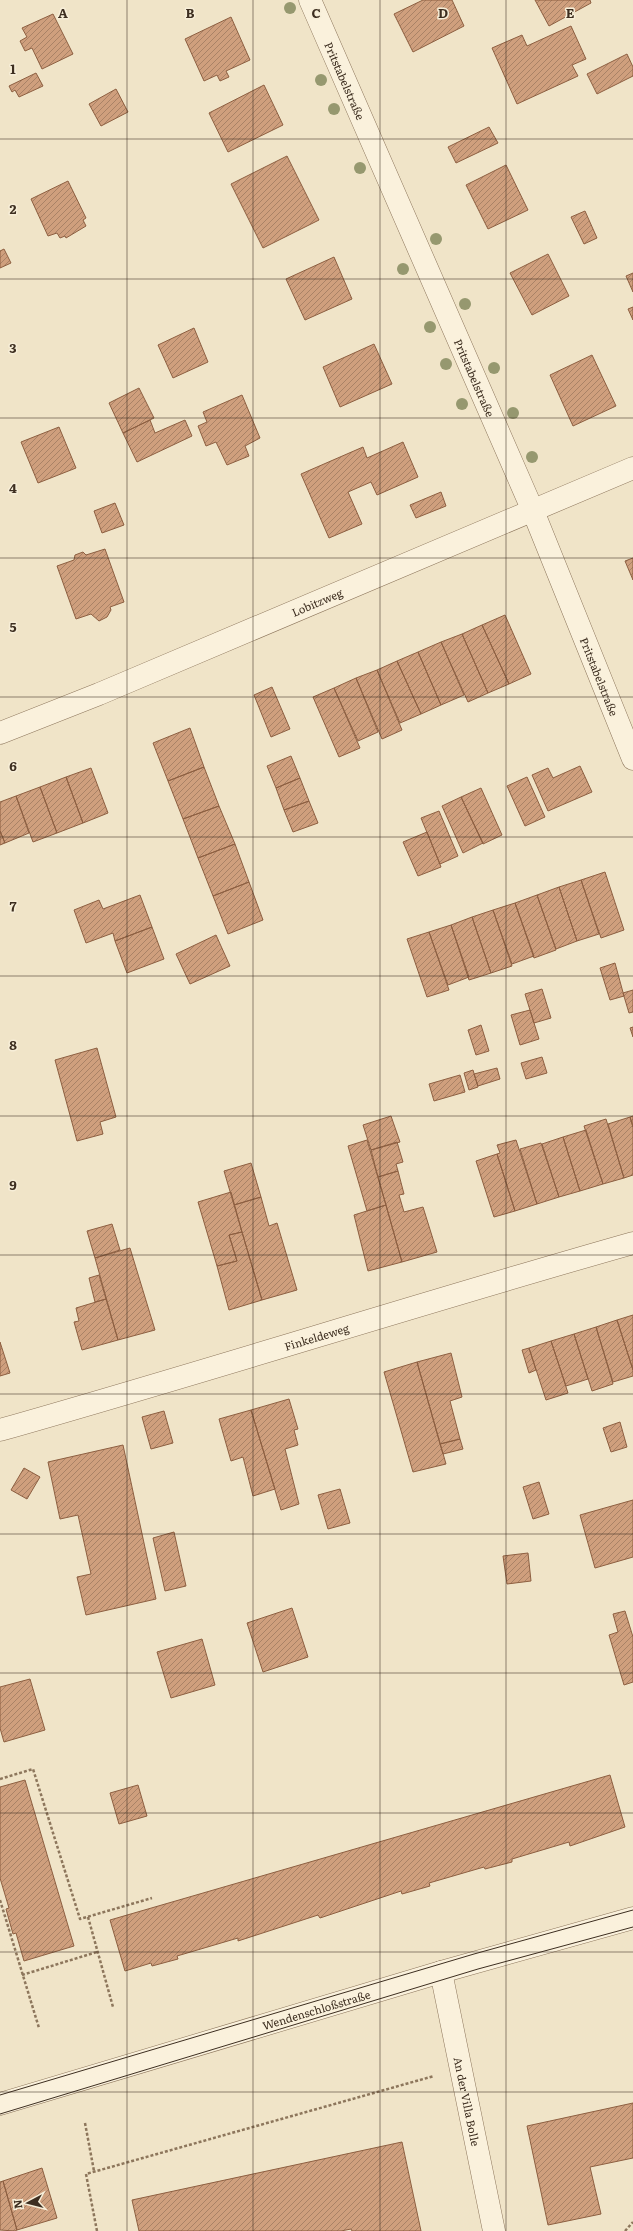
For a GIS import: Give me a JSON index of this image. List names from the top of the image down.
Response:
{
  "streets": {
    "street": [
      "Pritstabelstraße",
      "Lobitzweg",
      "Finkeldeweg",
      "Wendenschloßstraße",
      "An der Villa Bolle"
    ]
  },
  "crossings": [
    ["Pritstabelstraße", "Lobitzweg"],
    ["Wendenschloßstraße", "An der Villa Bolle"]
  ],
  "north": "left",
  "grid": {
    "columns": [
      "A",
      "B",
      "C",
      "D",
      "E"
    ],
    "rows": [
      "1",
      "2",
      "3",
      "4",
      "5",
      "6",
      "7",
      "8",
      "9"
    ]
  }
}
